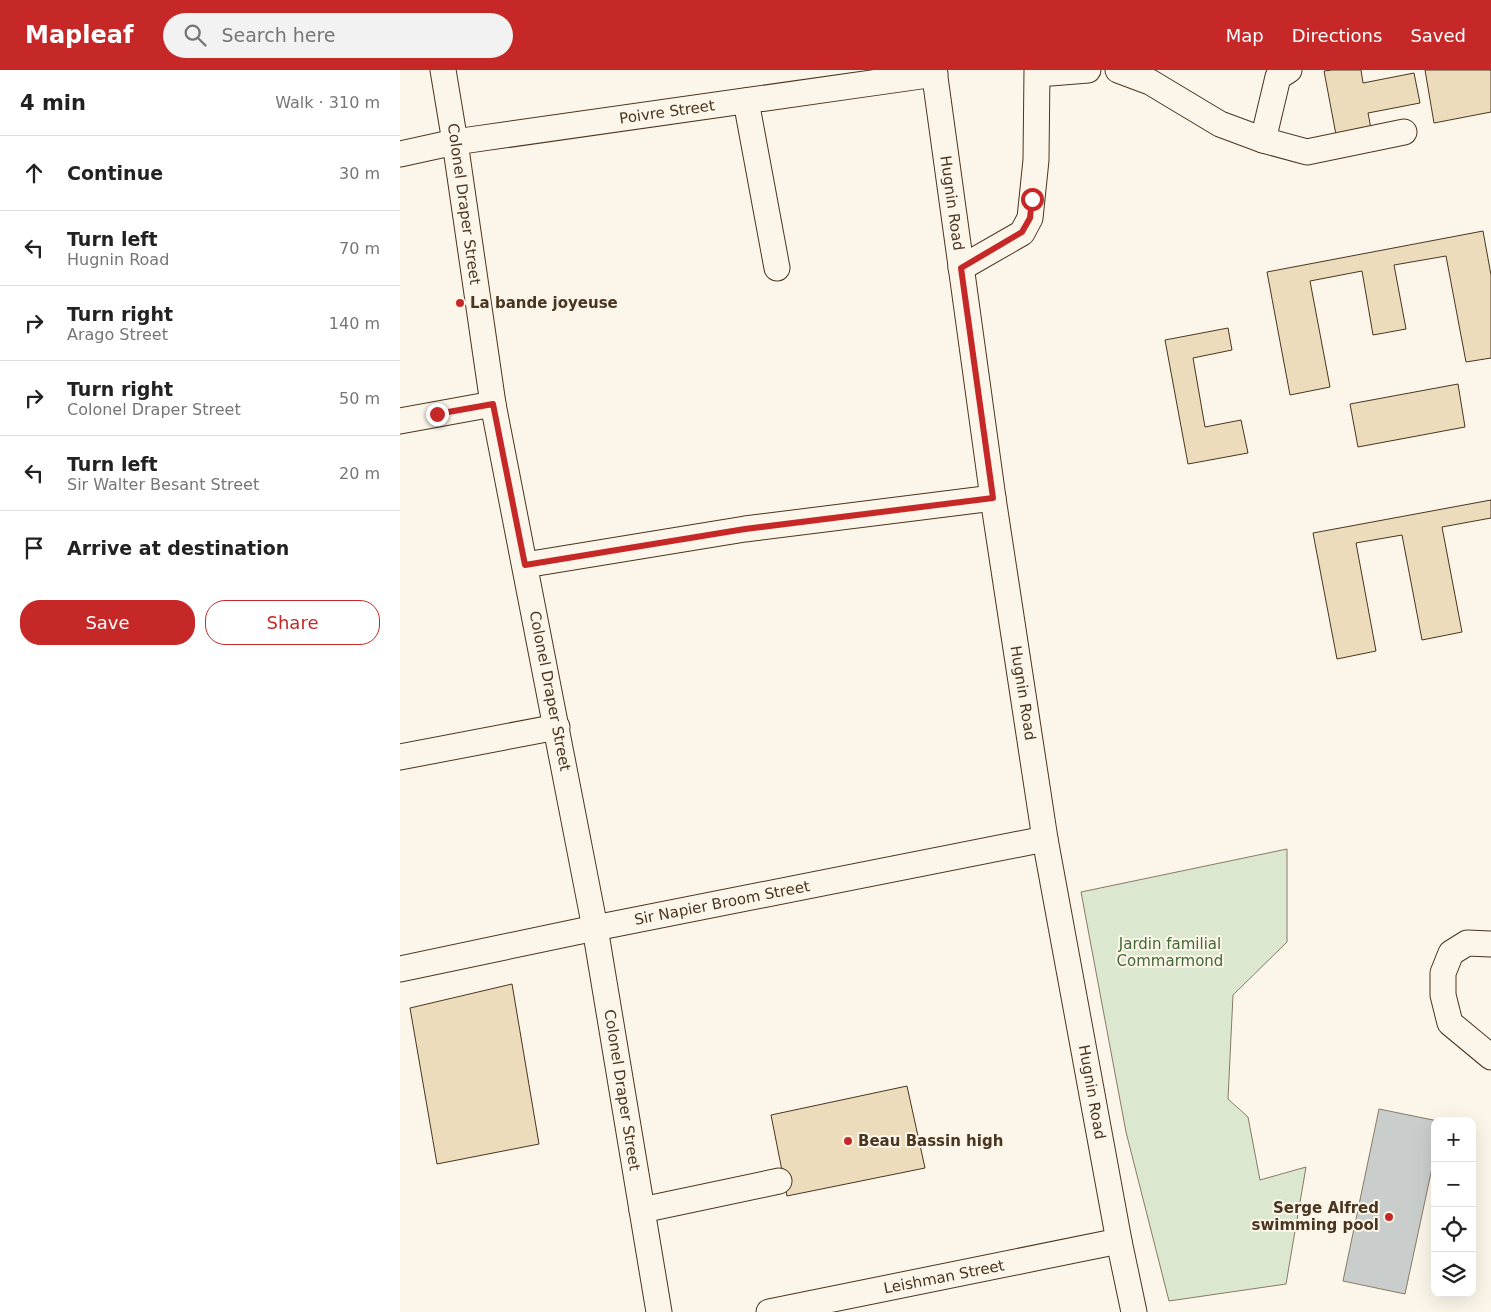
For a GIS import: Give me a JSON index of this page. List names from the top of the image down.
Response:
{
  "streets": {
    "street": [
      "Poivre Street",
      "Hugnin Road",
      "Colonel Draper Street",
      "Sir Napier Broom Street",
      "Leishman Street"
    ]
  },
  "crossings": [
    ["Poivre Street", "Hugnin Road"],
    ["Poivre Street", "Colonel Draper Street"],
    ["Hugnin Road", "Sir Napier Broom Street"],
    ["Hugnin Road", "Leishman Street"],
    ["Colonel Draper Street", "Sir Napier Broom Street"]
  ],
  "parks": ["Jardin familial Commarmond"],
  "places": ["La bande joyeuse", "Beau Bassin high", "Serge Alfred swimming pool"],
  "page": {
    "header": "Mapleaf",
    "search": "Search here",
    "nav": ["Map", "Directions", "Saved"],
    "heading": ["4 min", "Walk · 310 m"],
    "list": [
      ["Continue", "30 m"],
      ["Turn left", "Hugnin Road", "70 m"],
      ["Turn right", "Arago Street", "140 m"],
      ["Turn right", "Colonel Draper Street", "50 m"],
      ["Turn left", "Sir Walter Besant Street", "20 m"],
      "Arrive at destination"
    ],
    "buttons": ["Save", "Share"],
    "map_buttons": ["+", "−"]
  }
}
